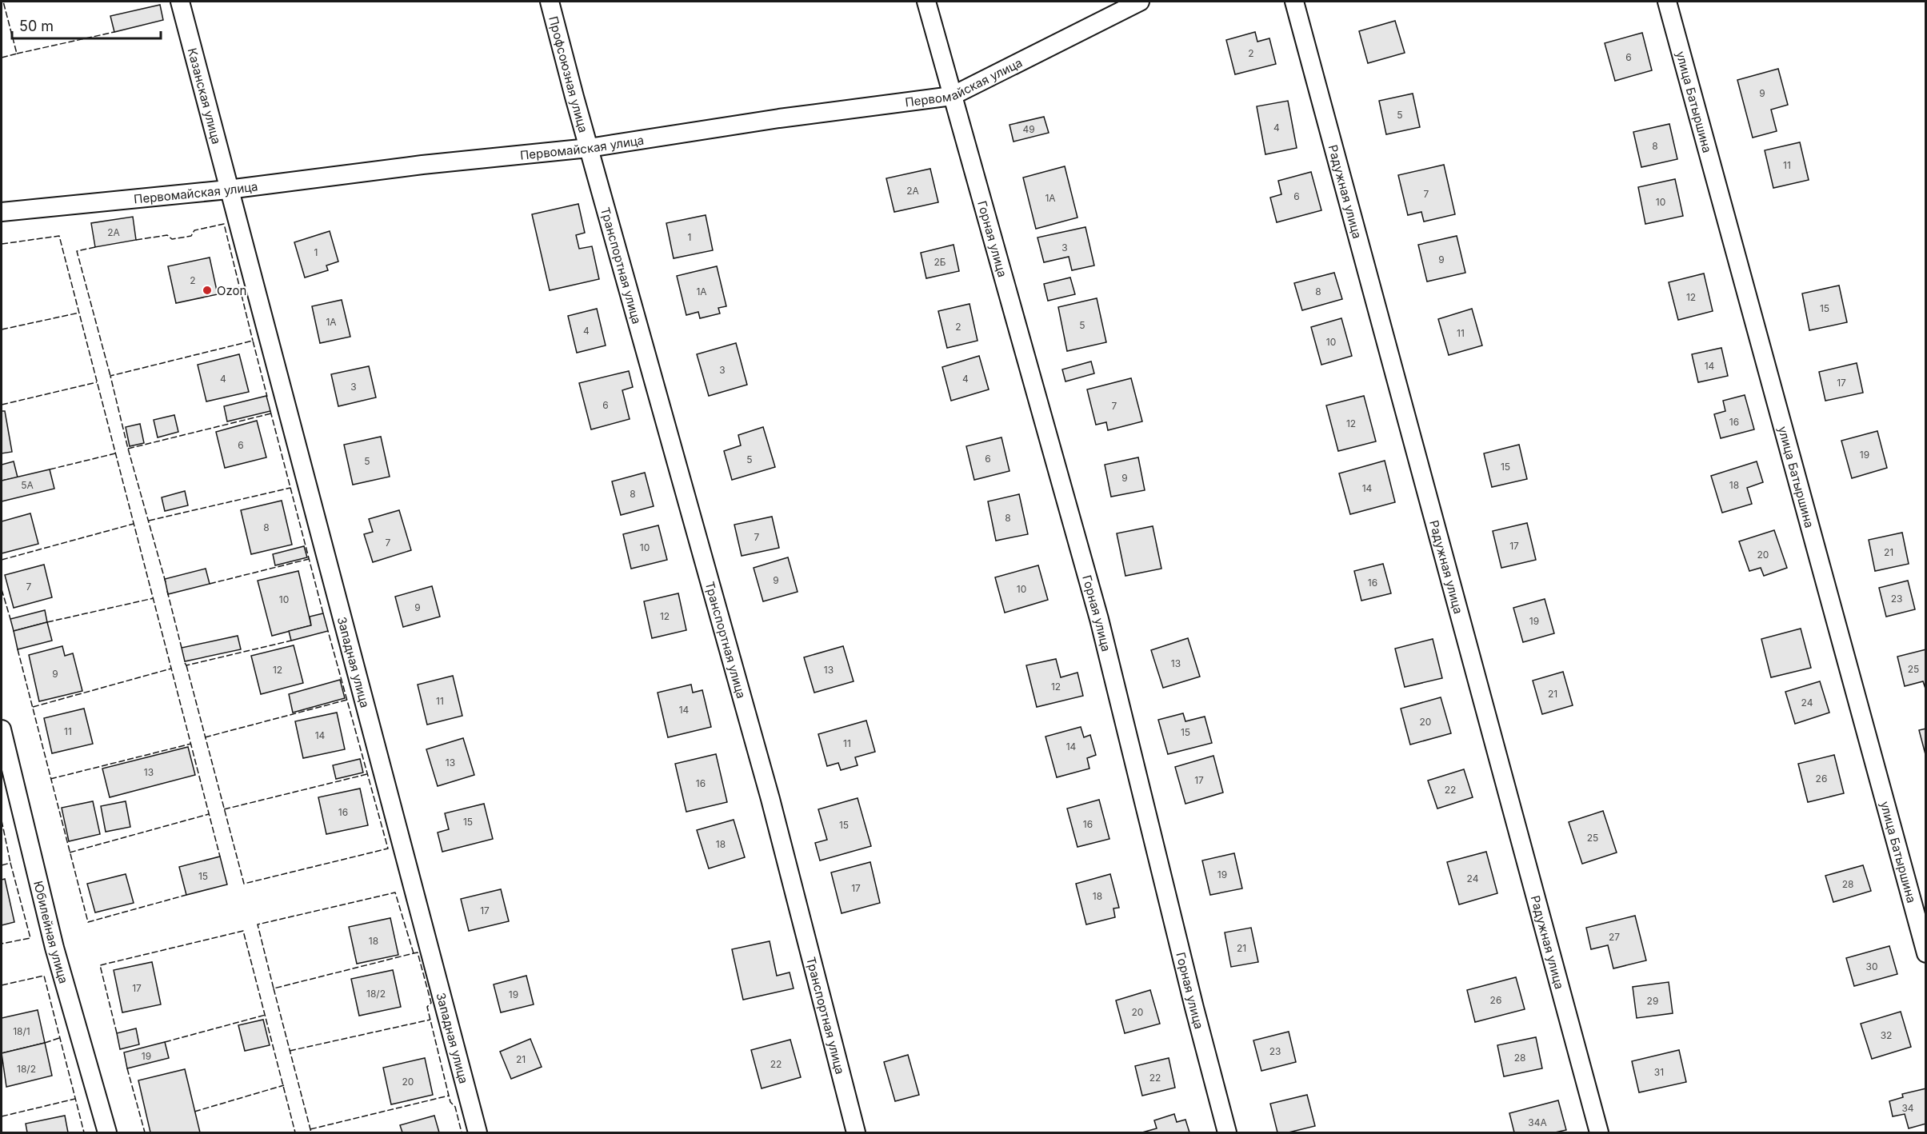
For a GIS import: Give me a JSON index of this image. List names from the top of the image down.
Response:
{
  "streets": {
    "street": [
      "Профсоюзная улица",
      "Первомайская улица",
      "Казанская улица",
      "улица Батыршина",
      "Радужная улица",
      "Горная улица",
      "Транспортная улица",
      "Западная улица",
      "Юбилейная улица"
    ]
  },
  "crossings": [
    ["Профсоюзная улица", "Первомайская улица"],
    ["Профсоюзная улица", "Транспортная улица"],
    ["Первомайская улица", "Казанская улица"],
    ["Первомайская улица", "Горная улица"],
    ["Первомайская улица", "Транспортная улица"],
    ["Первомайская улица", "Западная улица"],
    ["Казанская улица", "Западная улица"]
  ],
  "places": ["Ozon"],
  "house_numbers": [
    "2",
    "6",
    "9",
    "5",
    "4",
    "49",
    "8",
    "11",
    "2А",
    "7",
    "6",
    "1А",
    "10",
    "2А",
    "1",
    "3",
    "1",
    "9",
    "2Б",
    "2",
    "1А",
    "8",
    "12",
    "15",
    "1А",
    "5",
    "2",
    "4",
    "11",
    "10",
    "14",
    "3",
    "4",
    "4",
    "17",
    "3",
    "6",
    "7",
    "16",
    "12",
    "6",
    "19",
    "6",
    "5",
    "5",
    "15",
    "9",
    "5А",
    "18",
    "14",
    "8",
    "8",
    "8",
    "7",
    "7",
    "17",
    "10",
    "21",
    "20",
    "9",
    "16",
    "7",
    "10",
    "23",
    "10",
    "9",
    "12",
    "19",
    "13",
    "25",
    "12",
    "13",
    "9",
    "12",
    "21",
    "11",
    "24",
    "14",
    "20",
    "11",
    "15",
    "14",
    "11",
    "14",
    "13",
    "13",
    "26",
    "17",
    "16",
    "22",
    "16",
    "15",
    "16",
    "15",
    "25",
    "18",
    "19",
    "15",
    "24",
    "28",
    "17",
    "18",
    "17",
    "27",
    "18",
    "21",
    "30",
    "17",
    "18/2",
    "19",
    "26",
    "29",
    "20",
    "18/1",
    "32",
    "23",
    "19",
    "28",
    "21",
    "22",
    "18/2",
    "31",
    "22",
    "20",
    "34",
    "34А"
  ],
  "scale_bar": "50 m"
}
